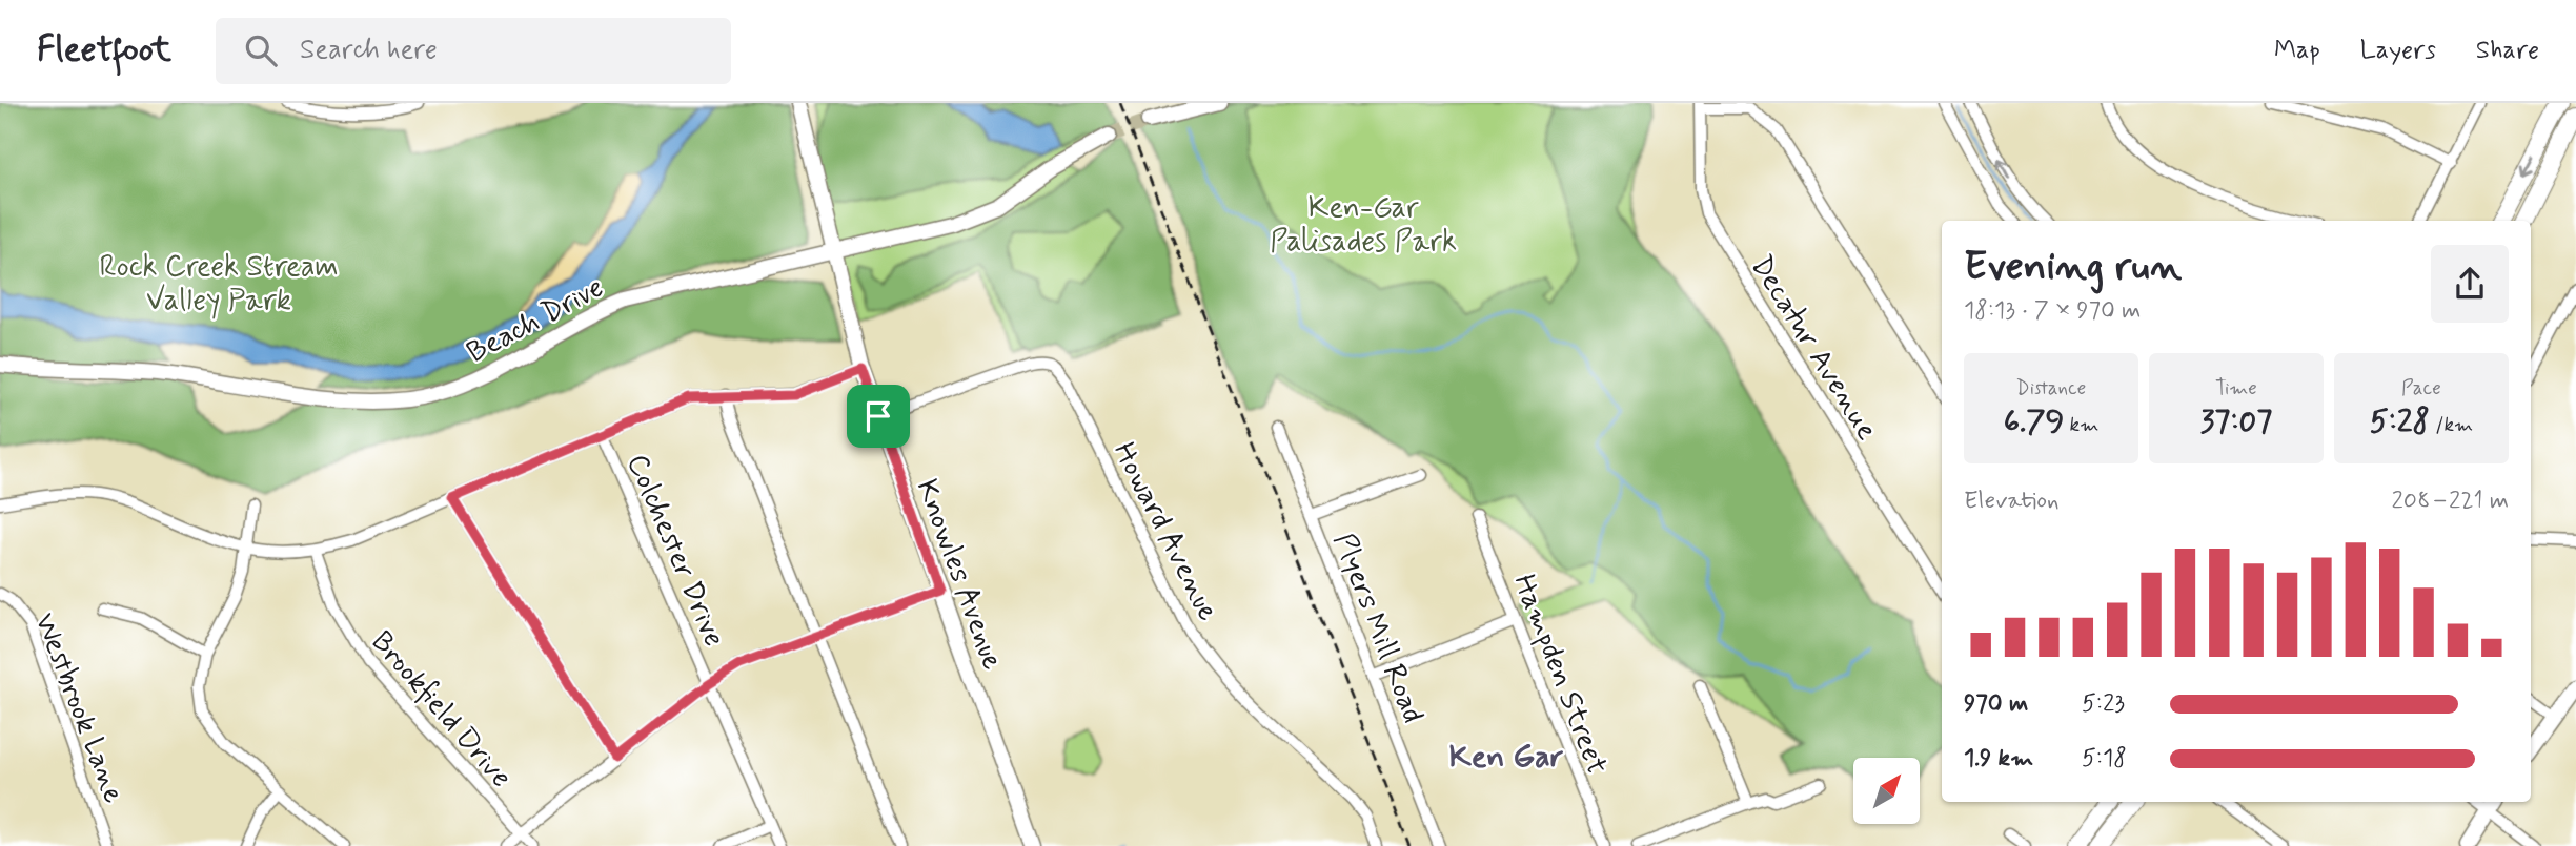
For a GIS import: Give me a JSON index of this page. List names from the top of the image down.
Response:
{
  "streets": {
    "street": [
      "Beach Drive",
      "Decatur Avenue",
      "Howard Avenue",
      "Colchester Drive",
      "Knowles Avenue",
      "Plyers Mill Road",
      "Hampden Street",
      "Westbrook Lane",
      "Brookfield Drive"
    ]
  },
  "crossings": [
    ["Beach Drive", "Knowles Avenue"],
    ["Howard Avenue", "Knowles Avenue"]
  ],
  "districts": ["Ken Gar"],
  "parks": ["Ken-Gar Palisades Park", "Rock Creek Stream Valley Park"],
  "north": "top right",
  "page": {
    "header": "Fleetfoot",
    "search": "Search here",
    "nav": ["Map", "Layers", "Share"],
    "heading": ["Evening run", "18:13 · 7 × 970 m"],
    "stats": [
      ["Distance", "6.79 km"],
      ["Time", "37:07"],
      ["Pace", "5:28 /km"]
    ],
    "chart": ["Elevation", "208–221 m"],
    "list": [
      {
        "name": "970 m",
        "note": "5:23"
      },
      {
        "name": "1.9 km",
        "note": "5:18"
      }
    ]
  }
}
